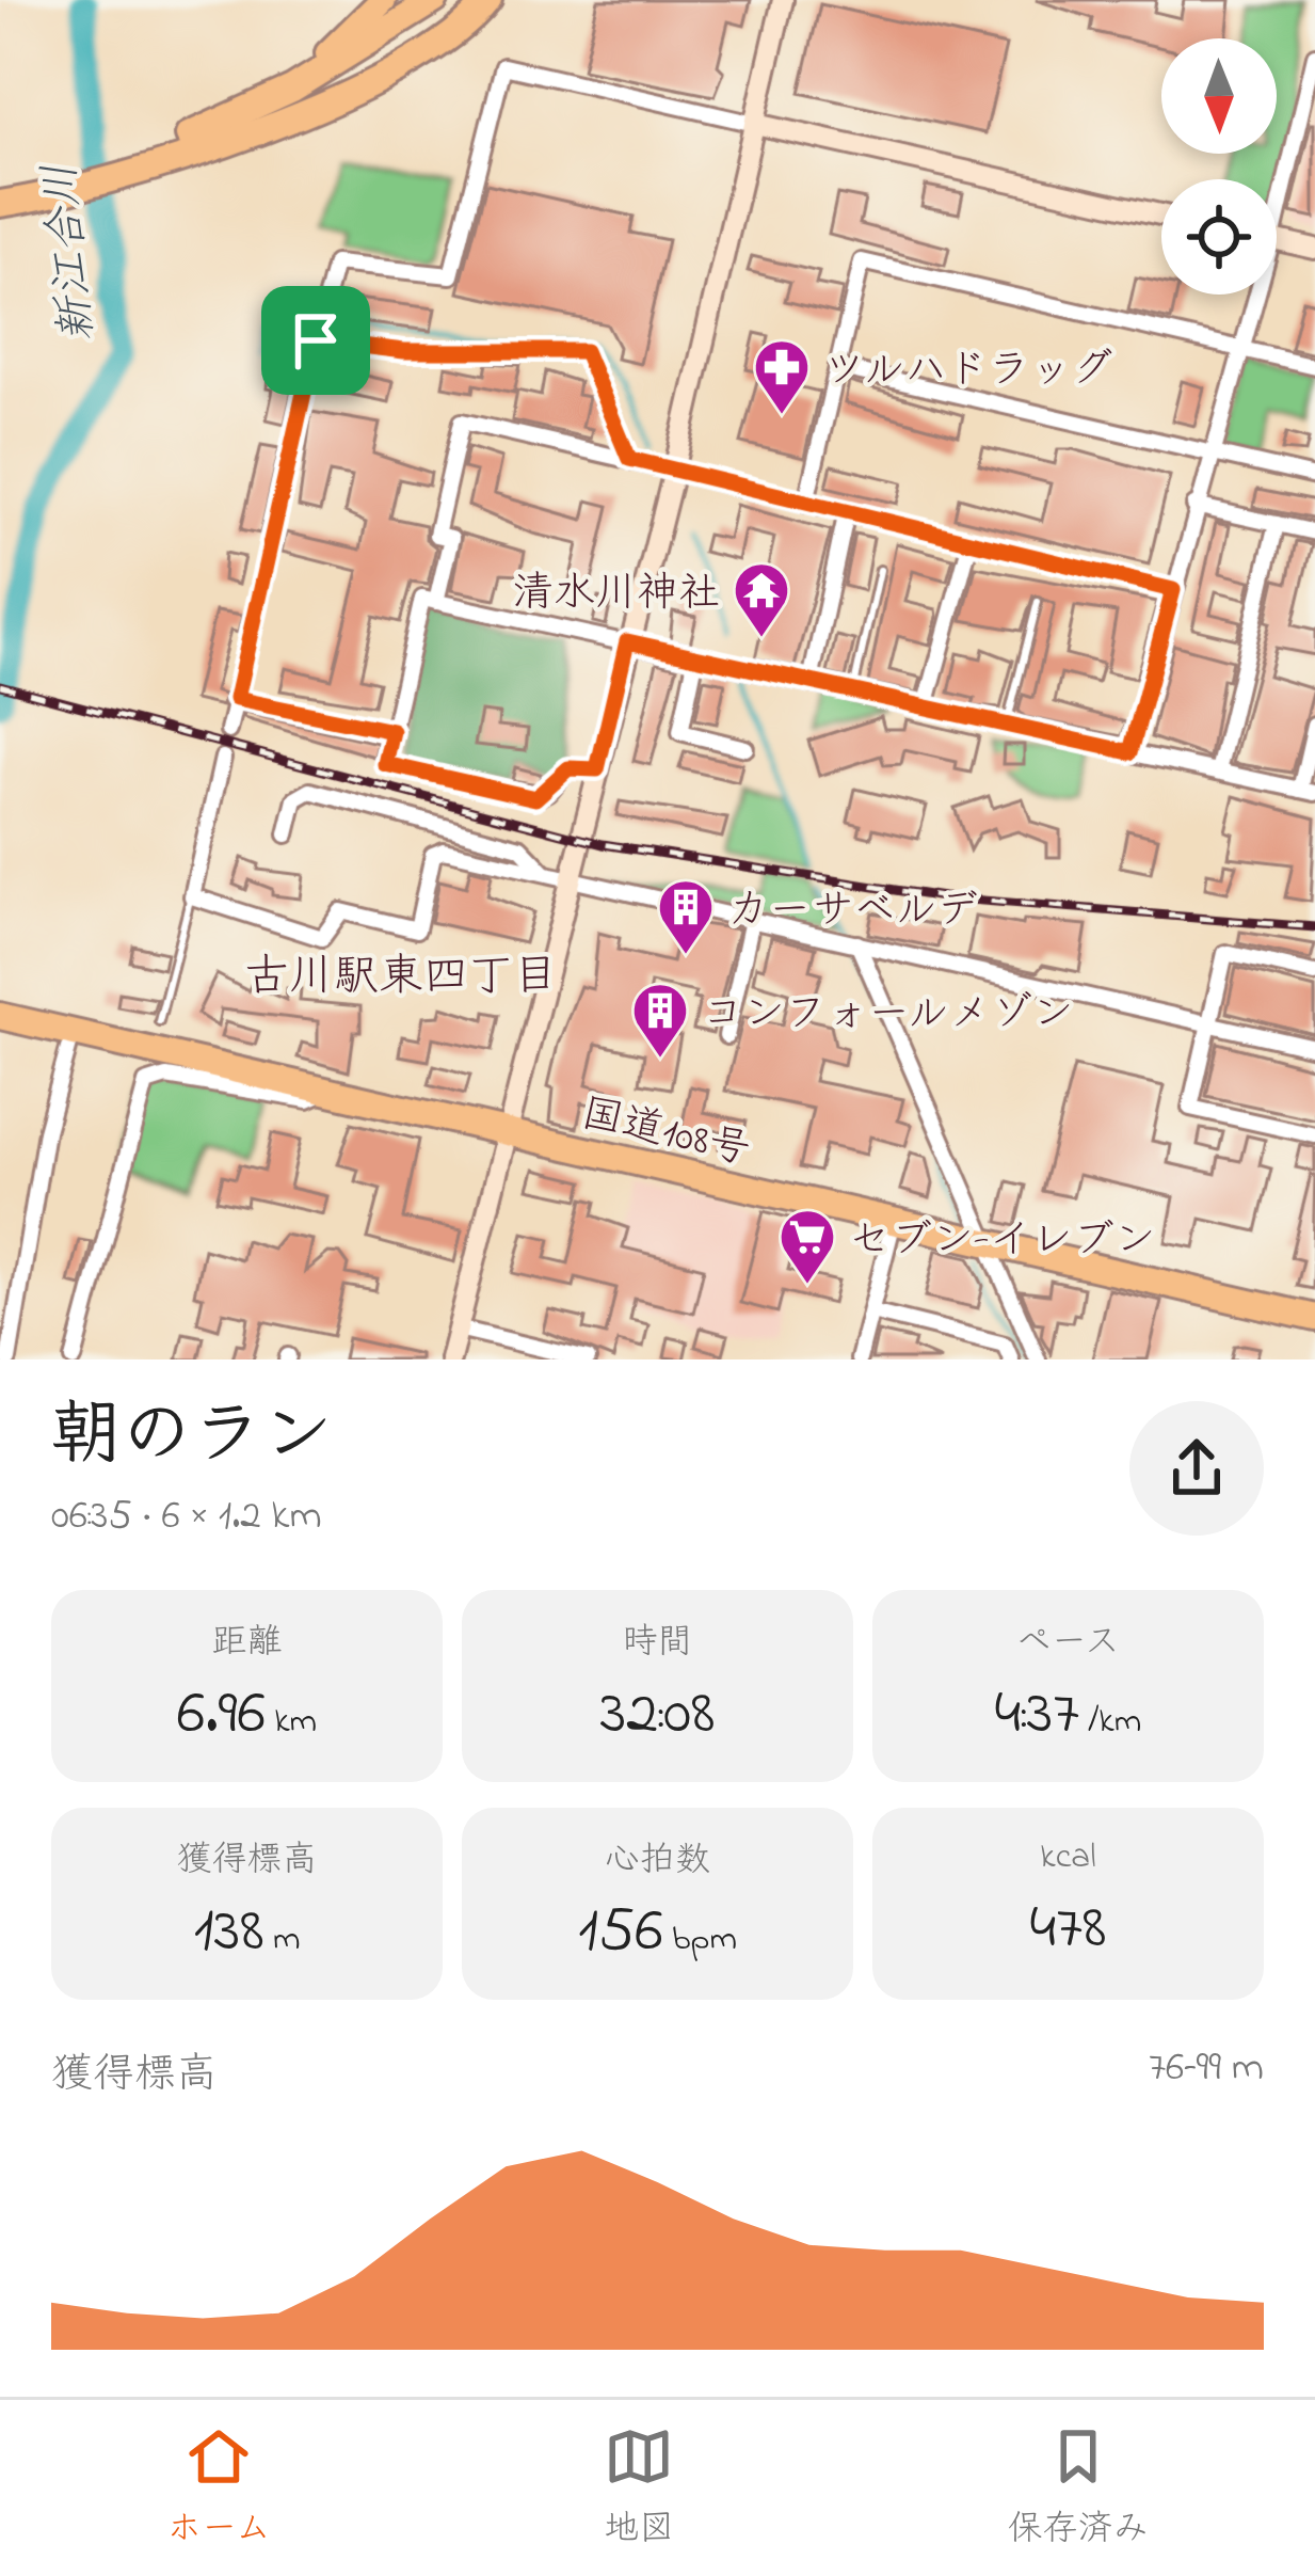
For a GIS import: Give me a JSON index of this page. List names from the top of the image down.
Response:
{
  "streets": {
    "highway": ["国道108号"]
  },
  "districts": ["古川駅東四丁目"],
  "water": ["新江合川"],
  "places": {
    "pharmacy": ["ツルハドラッグ"],
    "temple": ["清水川神社"],
    "building": ["カーサベルデ", "コンフォールメゾン"],
    "supermarket": ["セブン-イレブン"]
  },
  "north": "bottom",
  "page": {
    "heading": ["朝のラン", "06:35 · 6 × 1.2 km"],
    "stats": [
      ["距離", "6.96 km"],
      ["時間", "32:08"],
      ["ペース", "4:37 /km"],
      ["獲得標高", "138 m"],
      ["心拍数", "156 bpm"],
      ["kcal", "478"]
    ],
    "chart": ["獲得標高", "76–99 m"],
    "tabs": ["ホーム", "地図", "保存済み"]
  }
}
